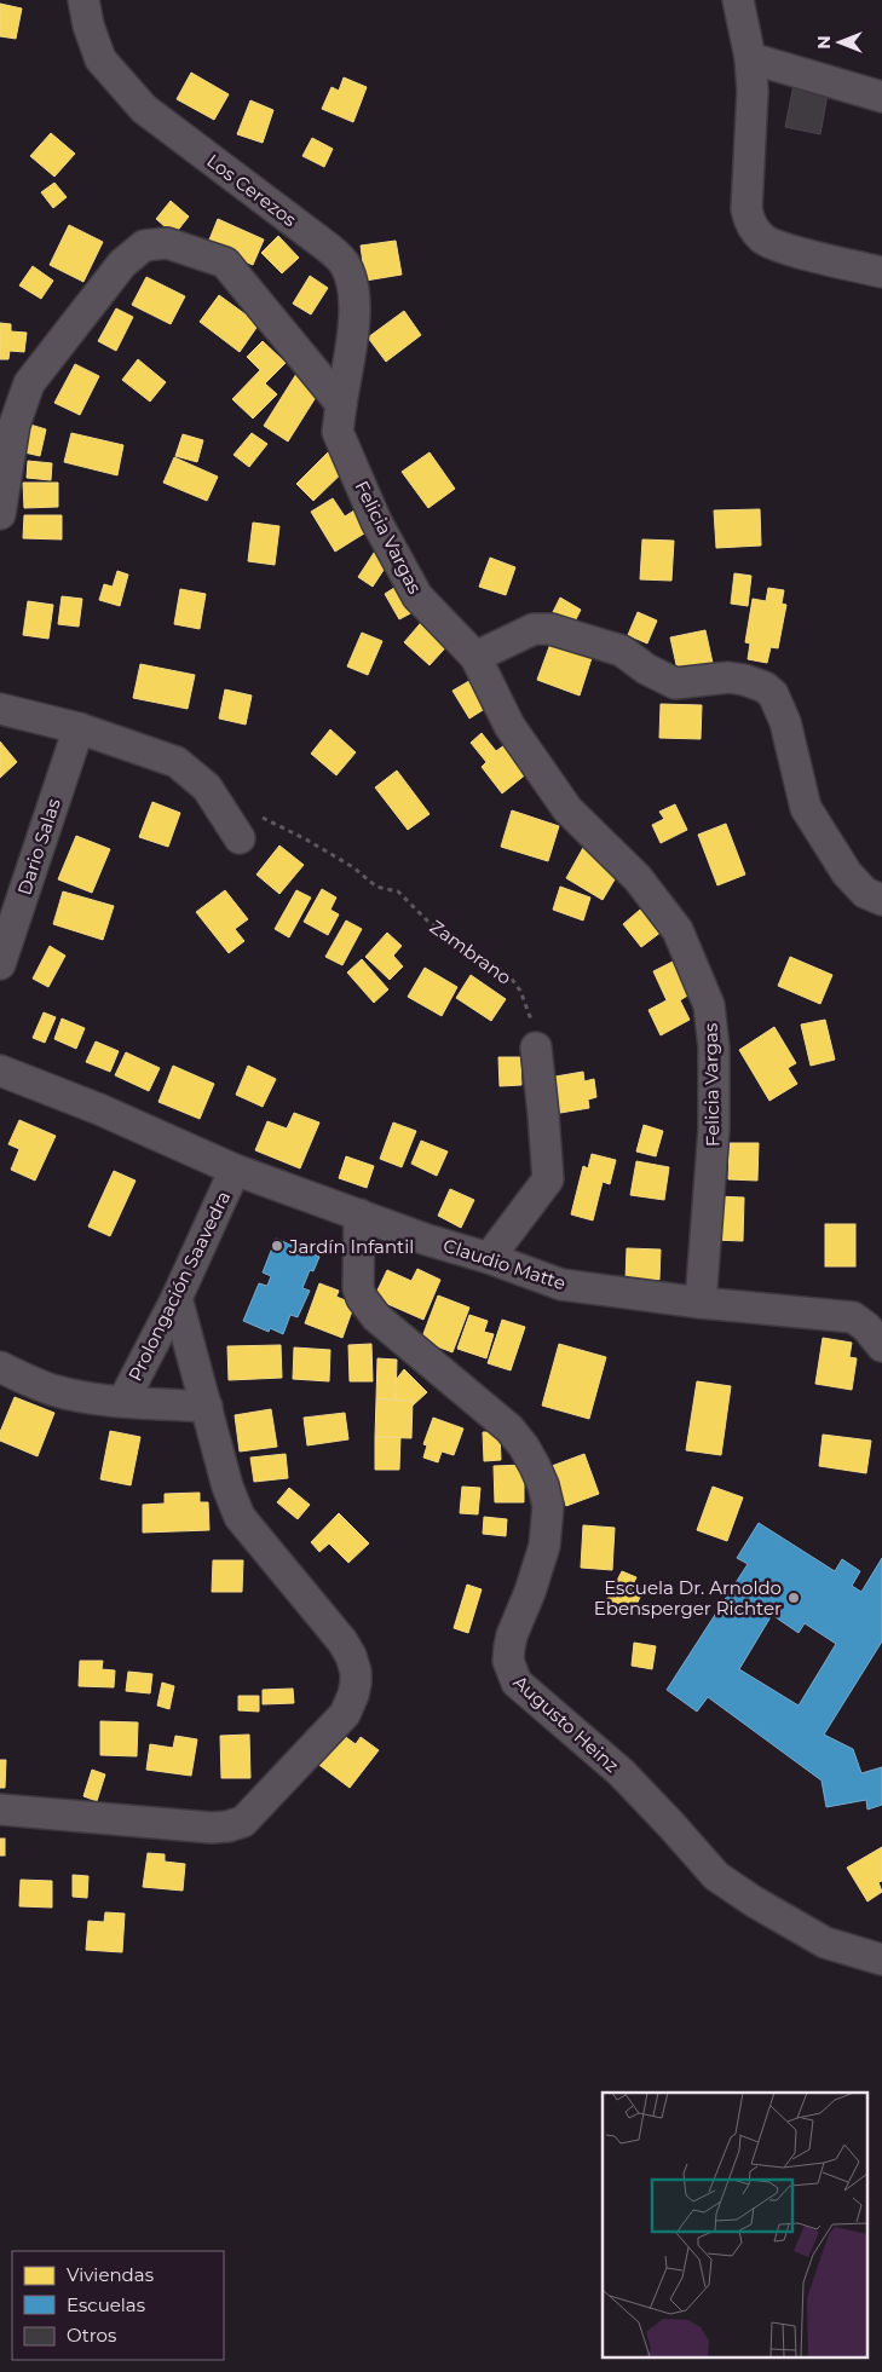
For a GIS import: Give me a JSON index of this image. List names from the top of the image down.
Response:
{
  "streets": {
    "street": [
      "Los Cerezos",
      "Felicia Vargas",
      "Dario Salas",
      "Claudio Matte",
      "Prolongación Saavedra",
      "Augusto Heinz"
    ],
    "path": ["Zambrano"]
  },
  "crossings": [
    ["Los Cerezos", "Felicia Vargas"],
    ["Felicia Vargas", "Claudio Matte"],
    ["Claudio Matte", "Prolongación Saavedra"],
    ["Claudio Matte", "Augusto Heinz"]
  ],
  "places": ["Jardín Infantil", "Escuela Dr. Arnoldo Ebensperger Richter"],
  "legend": ["Viviendas", "Escuelas", "Otros"],
  "north": "left"
}
